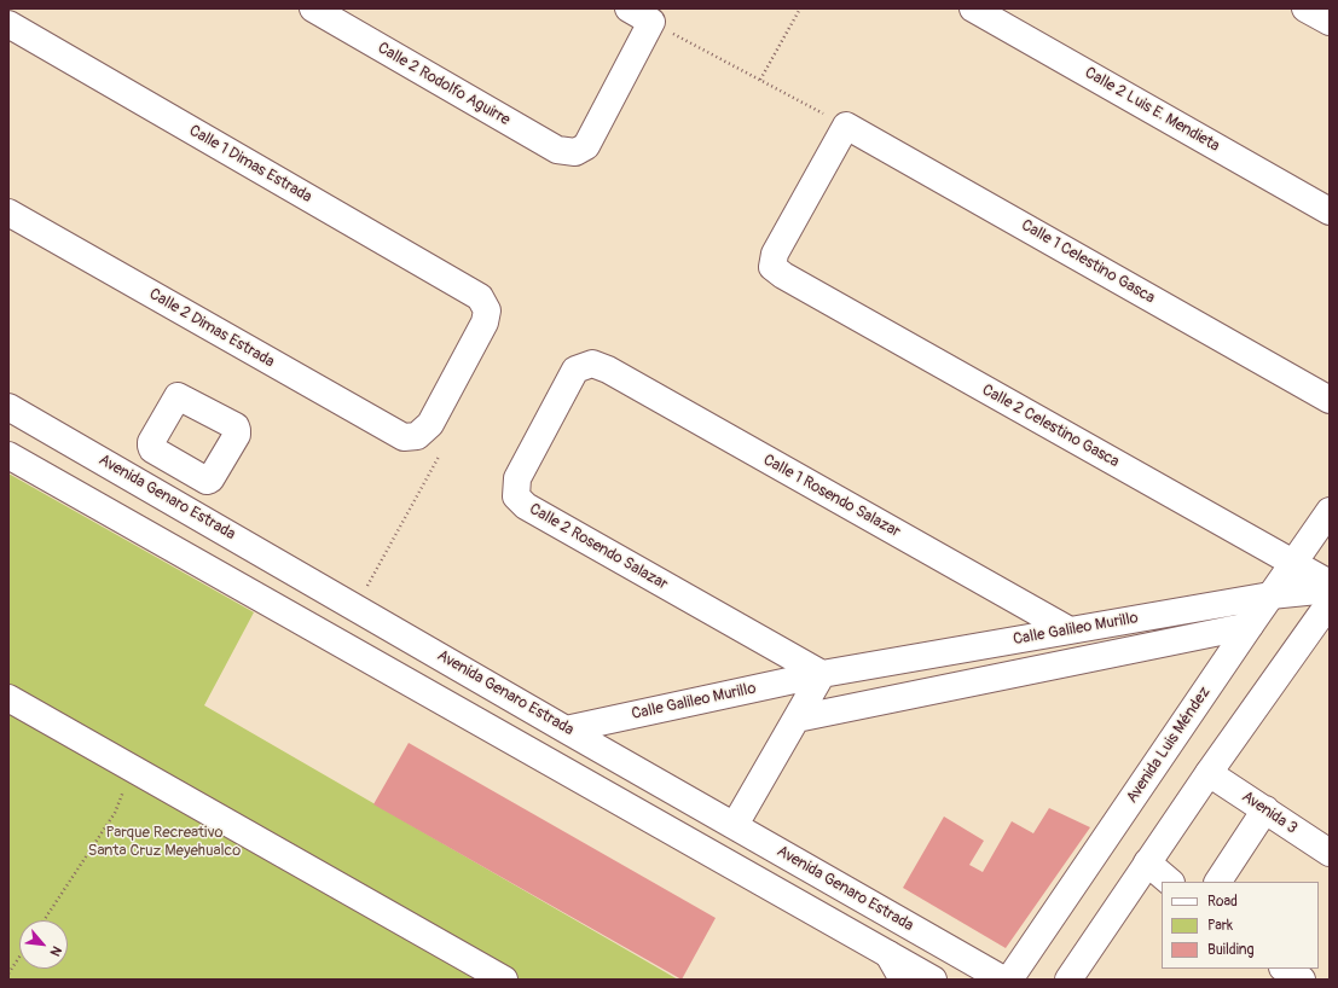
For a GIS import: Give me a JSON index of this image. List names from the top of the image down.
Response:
{
  "streets": {
    "street": [
      "Calle 2 Rodolfo Aguirre",
      "Calle 2 Luis E. Mendieta",
      "Calle 1 Dimas Estrada",
      "Calle 1 Celestino Gasca",
      "Calle 2 Dimas Estrada",
      "Calle 2 Celestino Gasca",
      "Calle 1 Rosendo Salazar",
      "Avenida Genaro Estrada",
      "Calle 2 Rosendo Salazar",
      "Calle Galileo Murillo",
      "Avenida Luis Méndez",
      "Avenida 3"
    ]
  },
  "crossings": [
    ["Calle 1 Dimas Estrada", "Calle 2 Dimas Estrada"],
    ["Calle 1 Celestino Gasca", "Calle 2 Celestino Gasca"],
    ["Calle 2 Celestino Gasca", "Avenida Luis Méndez"],
    ["Calle 1 Rosendo Salazar", "Calle 2 Rosendo Salazar"],
    ["Calle 1 Rosendo Salazar", "Calle Galileo Murillo"],
    ["Avenida Genaro Estrada", "Calle Galileo Murillo"],
    ["Calle 2 Rosendo Salazar", "Calle Galileo Murillo"],
    ["Calle Galileo Murillo", "Avenida Luis Méndez"]
  ],
  "parks": ["Parque Recreativo Santa Cruz Meyehualco"],
  "legend": ["Road", "Park", "Building"],
  "north": "bottom right"
}
